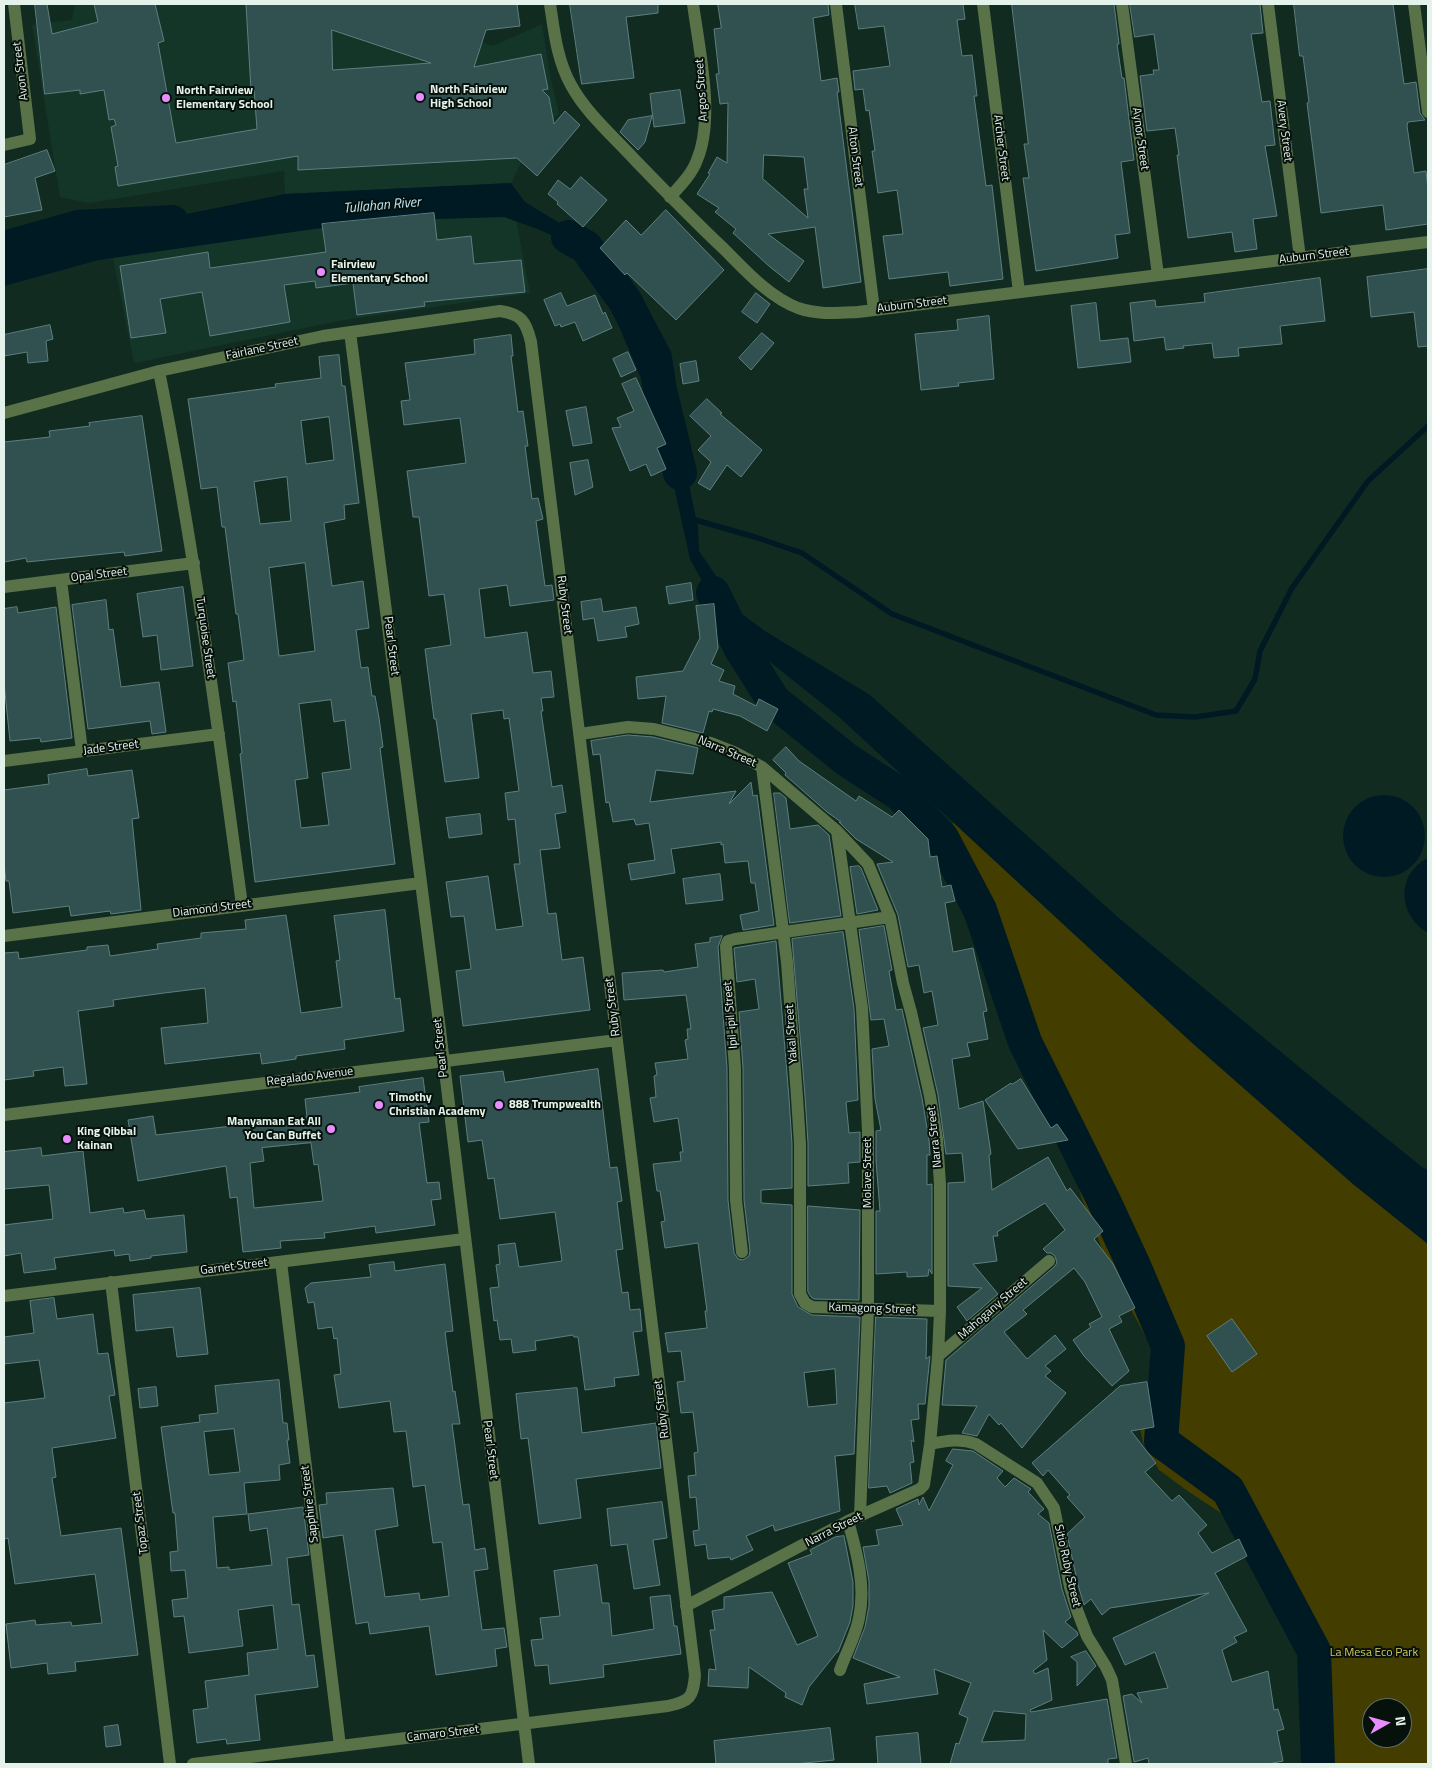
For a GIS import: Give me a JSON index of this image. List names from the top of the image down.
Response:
{
  "streets": {
    "street": [
      "Avon Street",
      "Argos Street",
      "Avery Street",
      "Aynor Street",
      "Archer Street",
      "Alton Street",
      "Auburn Street",
      "Fairlane Street",
      "Opal Street",
      "Ruby Street",
      "Turquoise Street",
      "Pearl Street",
      "Jade Street",
      "Narra Street",
      "Diamond Street",
      "Ipil-ipil Street",
      "Yakal Street",
      "Regalado Avenue",
      "Molave Street",
      "Garnet Street",
      "Kamagong Street",
      "Mahogany Street",
      "Sapphire Street",
      "Topaz Street",
      "Sitio Ruby Street",
      "Camaro Street"
    ]
  },
  "crossings": [
    ["Argos Street", "Auburn Street"],
    ["Avery Street", "Auburn Street"],
    ["Aynor Street", "Auburn Street"],
    ["Archer Street", "Auburn Street"],
    ["Alton Street", "Auburn Street"],
    ["Fairlane Street", "Ruby Street"],
    ["Fairlane Street", "Turquoise Street"],
    ["Fairlane Street", "Pearl Street"],
    ["Opal Street", "Turquoise Street"],
    ["Ruby Street", "Narra Street"],
    ["Ruby Street", "Regalado Avenue"],
    ["Ruby Street", "Camaro Street"],
    ["Turquoise Street", "Jade Street"],
    ["Turquoise Street", "Diamond Street"],
    ["Pearl Street", "Diamond Street"],
    ["Pearl Street", "Regalado Avenue"],
    ["Pearl Street", "Garnet Street"],
    ["Pearl Street", "Camaro Street"],
    ["Narra Street", "Ipil-ipil Street"],
    ["Narra Street", "Yakal Street"],
    ["Narra Street", "Molave Street"],
    ["Narra Street", "Kamagong Street"],
    ["Narra Street", "Mahogany Street"],
    ["Narra Street", "Sitio Ruby Street"],
    ["Ipil-ipil Street", "Yakal Street"],
    ["Ipil-ipil Street", "Molave Street"],
    ["Yakal Street", "Kamagong Street"],
    ["Molave Street", "Kamagong Street"],
    ["Garnet Street", "Sapphire Street"],
    ["Garnet Street", "Topaz Street"],
    ["Sapphire Street", "Camaro Street"]
  ],
  "water": ["Tullahan River"],
  "parks": ["La Mesa Eco Park"],
  "places": [
    "North Fairview High School",
    "North Fairview Elementary School",
    "Fairview Elementary School",
    "Timothy Christian Academy",
    "888 Trumpwealth",
    "Manyaman Eat All You Can Buffet",
    "King Qibbal Kainan"
  ],
  "north": "right"
}
